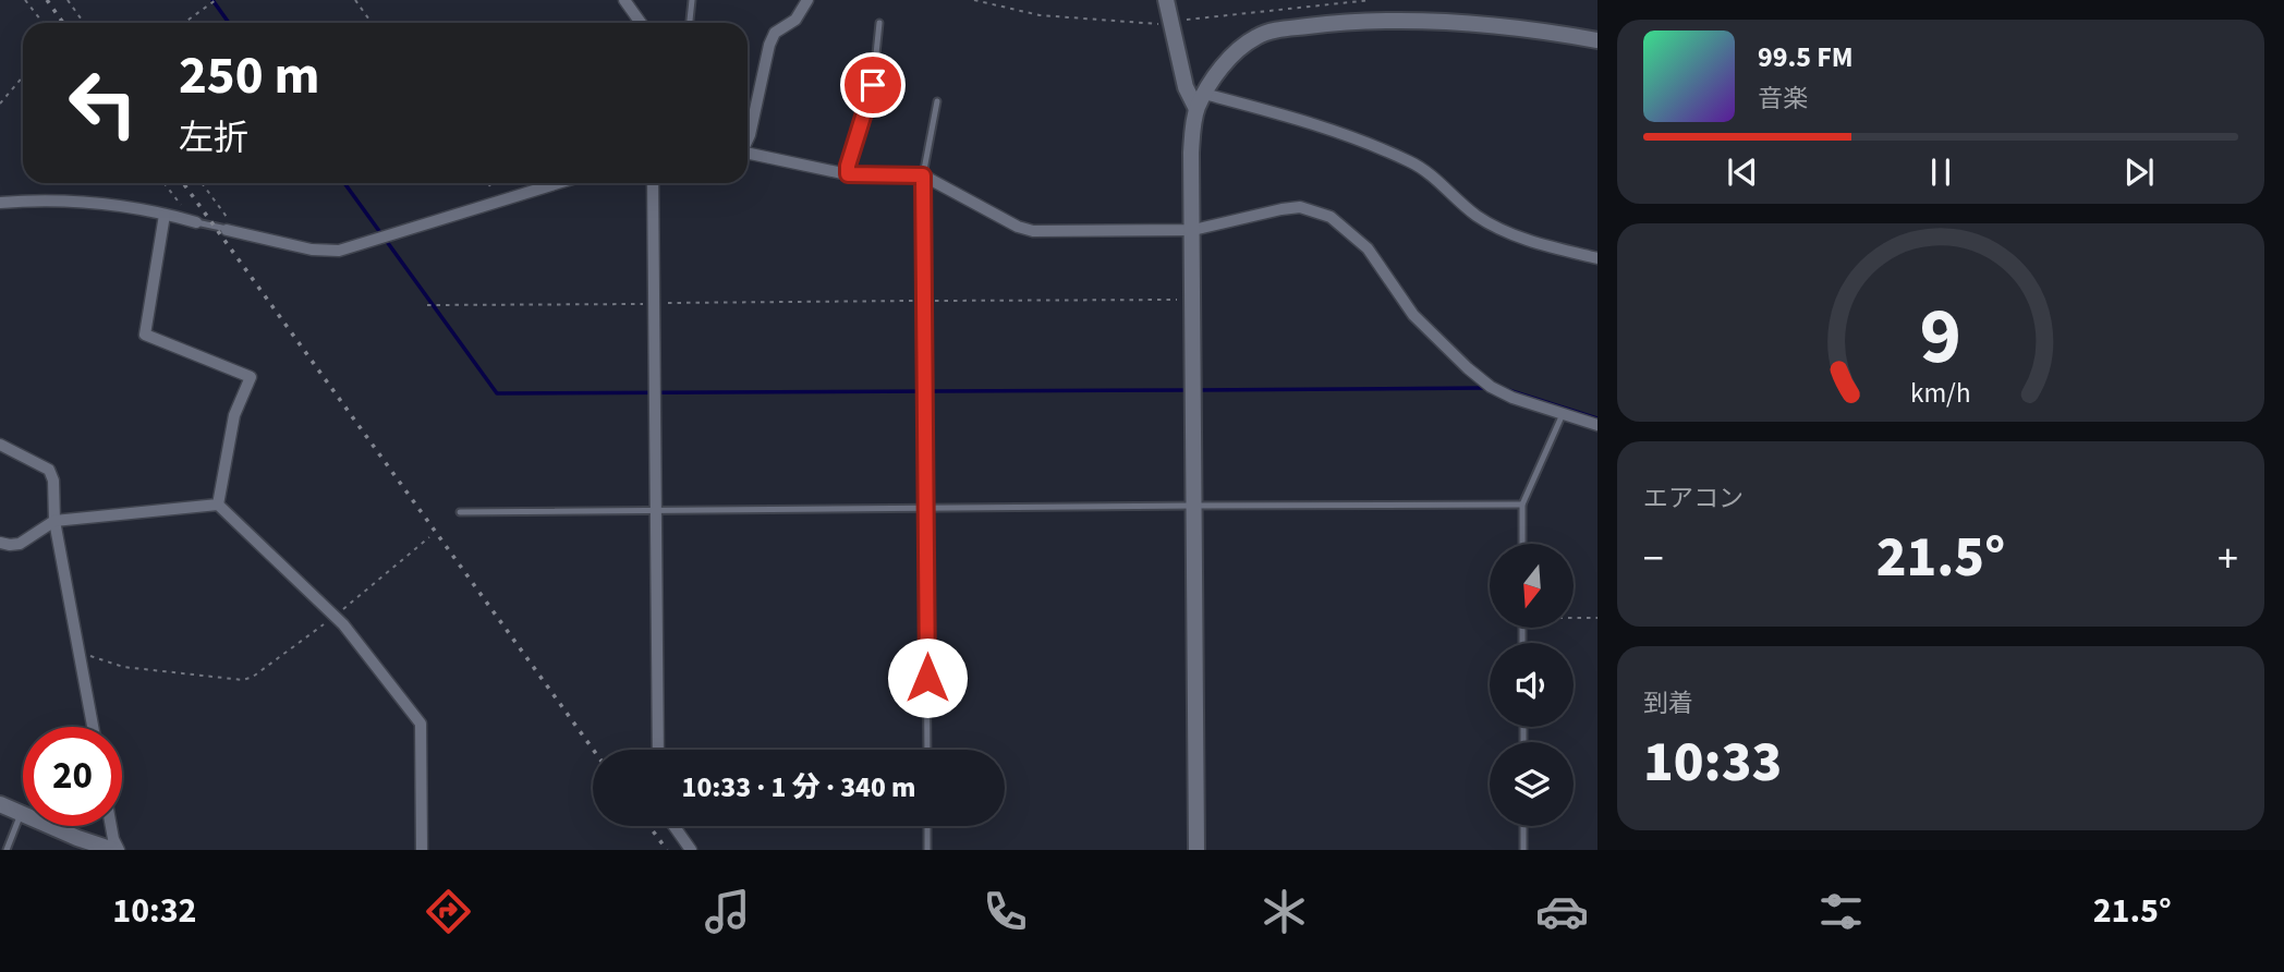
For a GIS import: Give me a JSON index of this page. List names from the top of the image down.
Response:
{
  "north": "bottom",
  "page": {
    "turn": ["250 m", "左折"],
    "song": ["99.5 FM", "音楽"],
    "tile": [
      "エアコン",
      ["到着", "10:33"]
    ],
    "heat": ["−", "21.5°", "+"],
    "limit": "20",
    "trip": "10:33 · 1 分 · 340 m",
    "tabs": ["10:32", "21.5°"],
    "gauge": ["9", "km/h"]
  }
}
